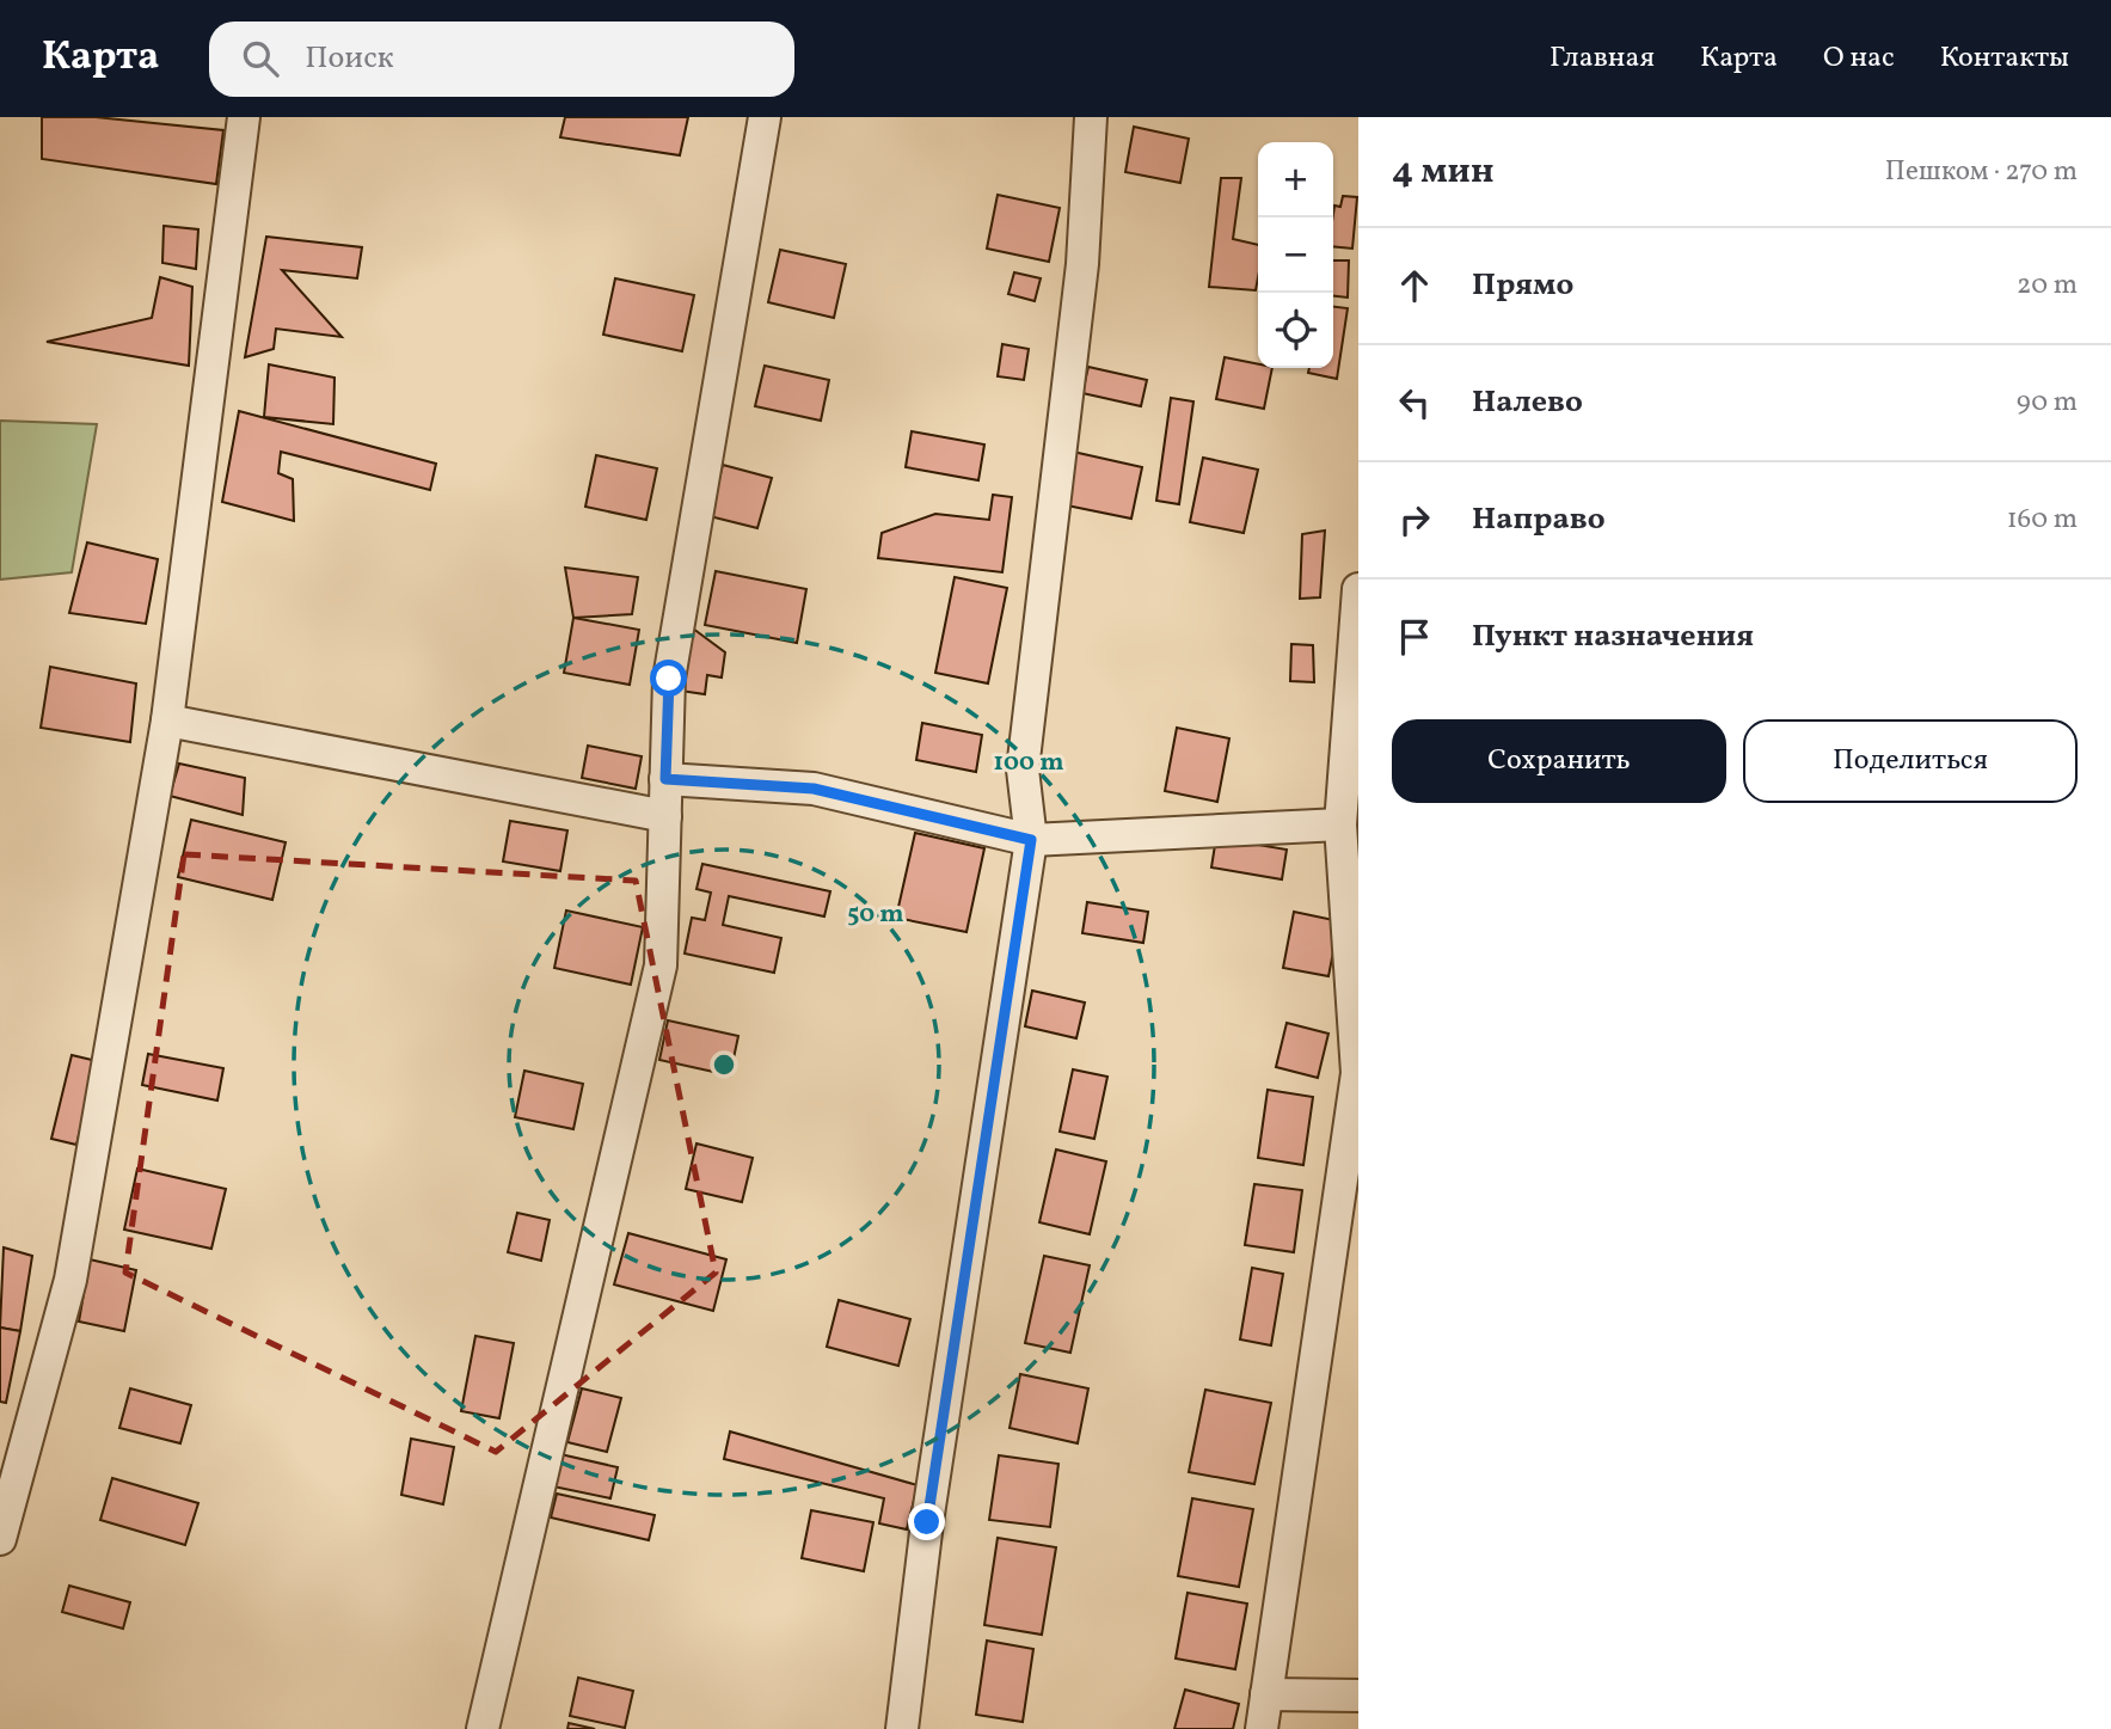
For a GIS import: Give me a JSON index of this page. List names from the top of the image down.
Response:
{
  "page": {
    "header": "Карта",
    "search": "Поиск",
    "nav": [
      "Главная",
      "Карта",
      "О нас",
      "Контакты"
    ],
    "heading": ["4 мин", "Пешком · 270 m"],
    "map_buttons": ["+", "−"],
    "list": [
      ["Прямо", "20 m"],
      ["Налево", "90 m"],
      ["Направо", "160 m"],
      "Пункт назначения"
    ],
    "buttons": ["Сохранить", "Поделиться"]
  },
  "rings": ["100 m", "50 m"]
}
